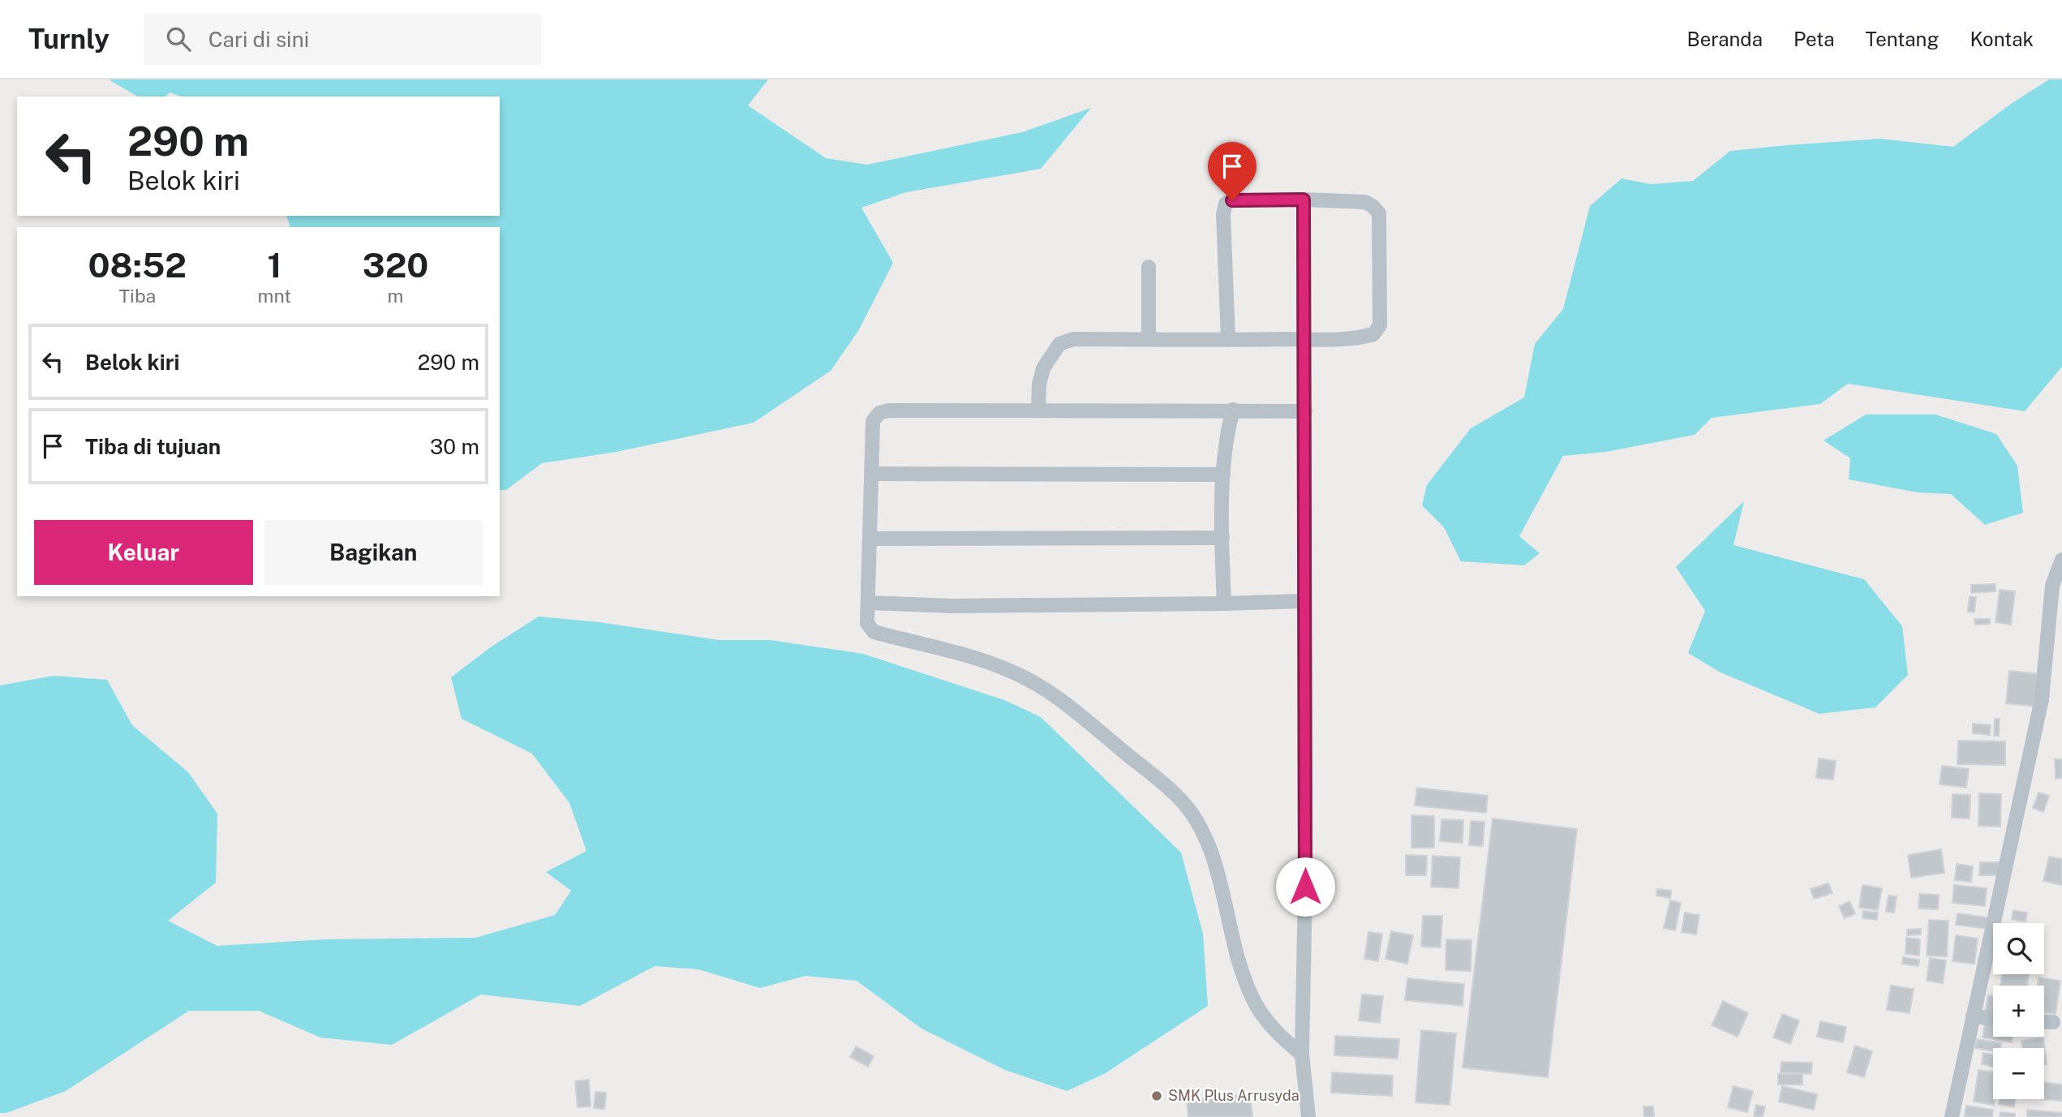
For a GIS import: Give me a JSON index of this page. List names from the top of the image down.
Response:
{
  "places": ["SMK Plus Arrusyda"],
  "page": {
    "header": "Turnly",
    "search": "Cari di sini",
    "nav": [
      "Beranda",
      "Peta",
      "Tentang",
      "Kontak"
    ],
    "turn": ["290 m", "Belok kiri"],
    "eta": [
      "08:52",
      "Tiba",
      "1",
      "mnt",
      "320",
      "m"
    ],
    "list": [
      {
        "name": "Belok kiri",
        "value": "290 m"
      },
      {
        "name": "Tiba di tujuan",
        "value": "30 m"
      }
    ],
    "buttons": ["Keluar", "Bagikan"],
    "map_buttons": ["+", "−"]
  }
}
